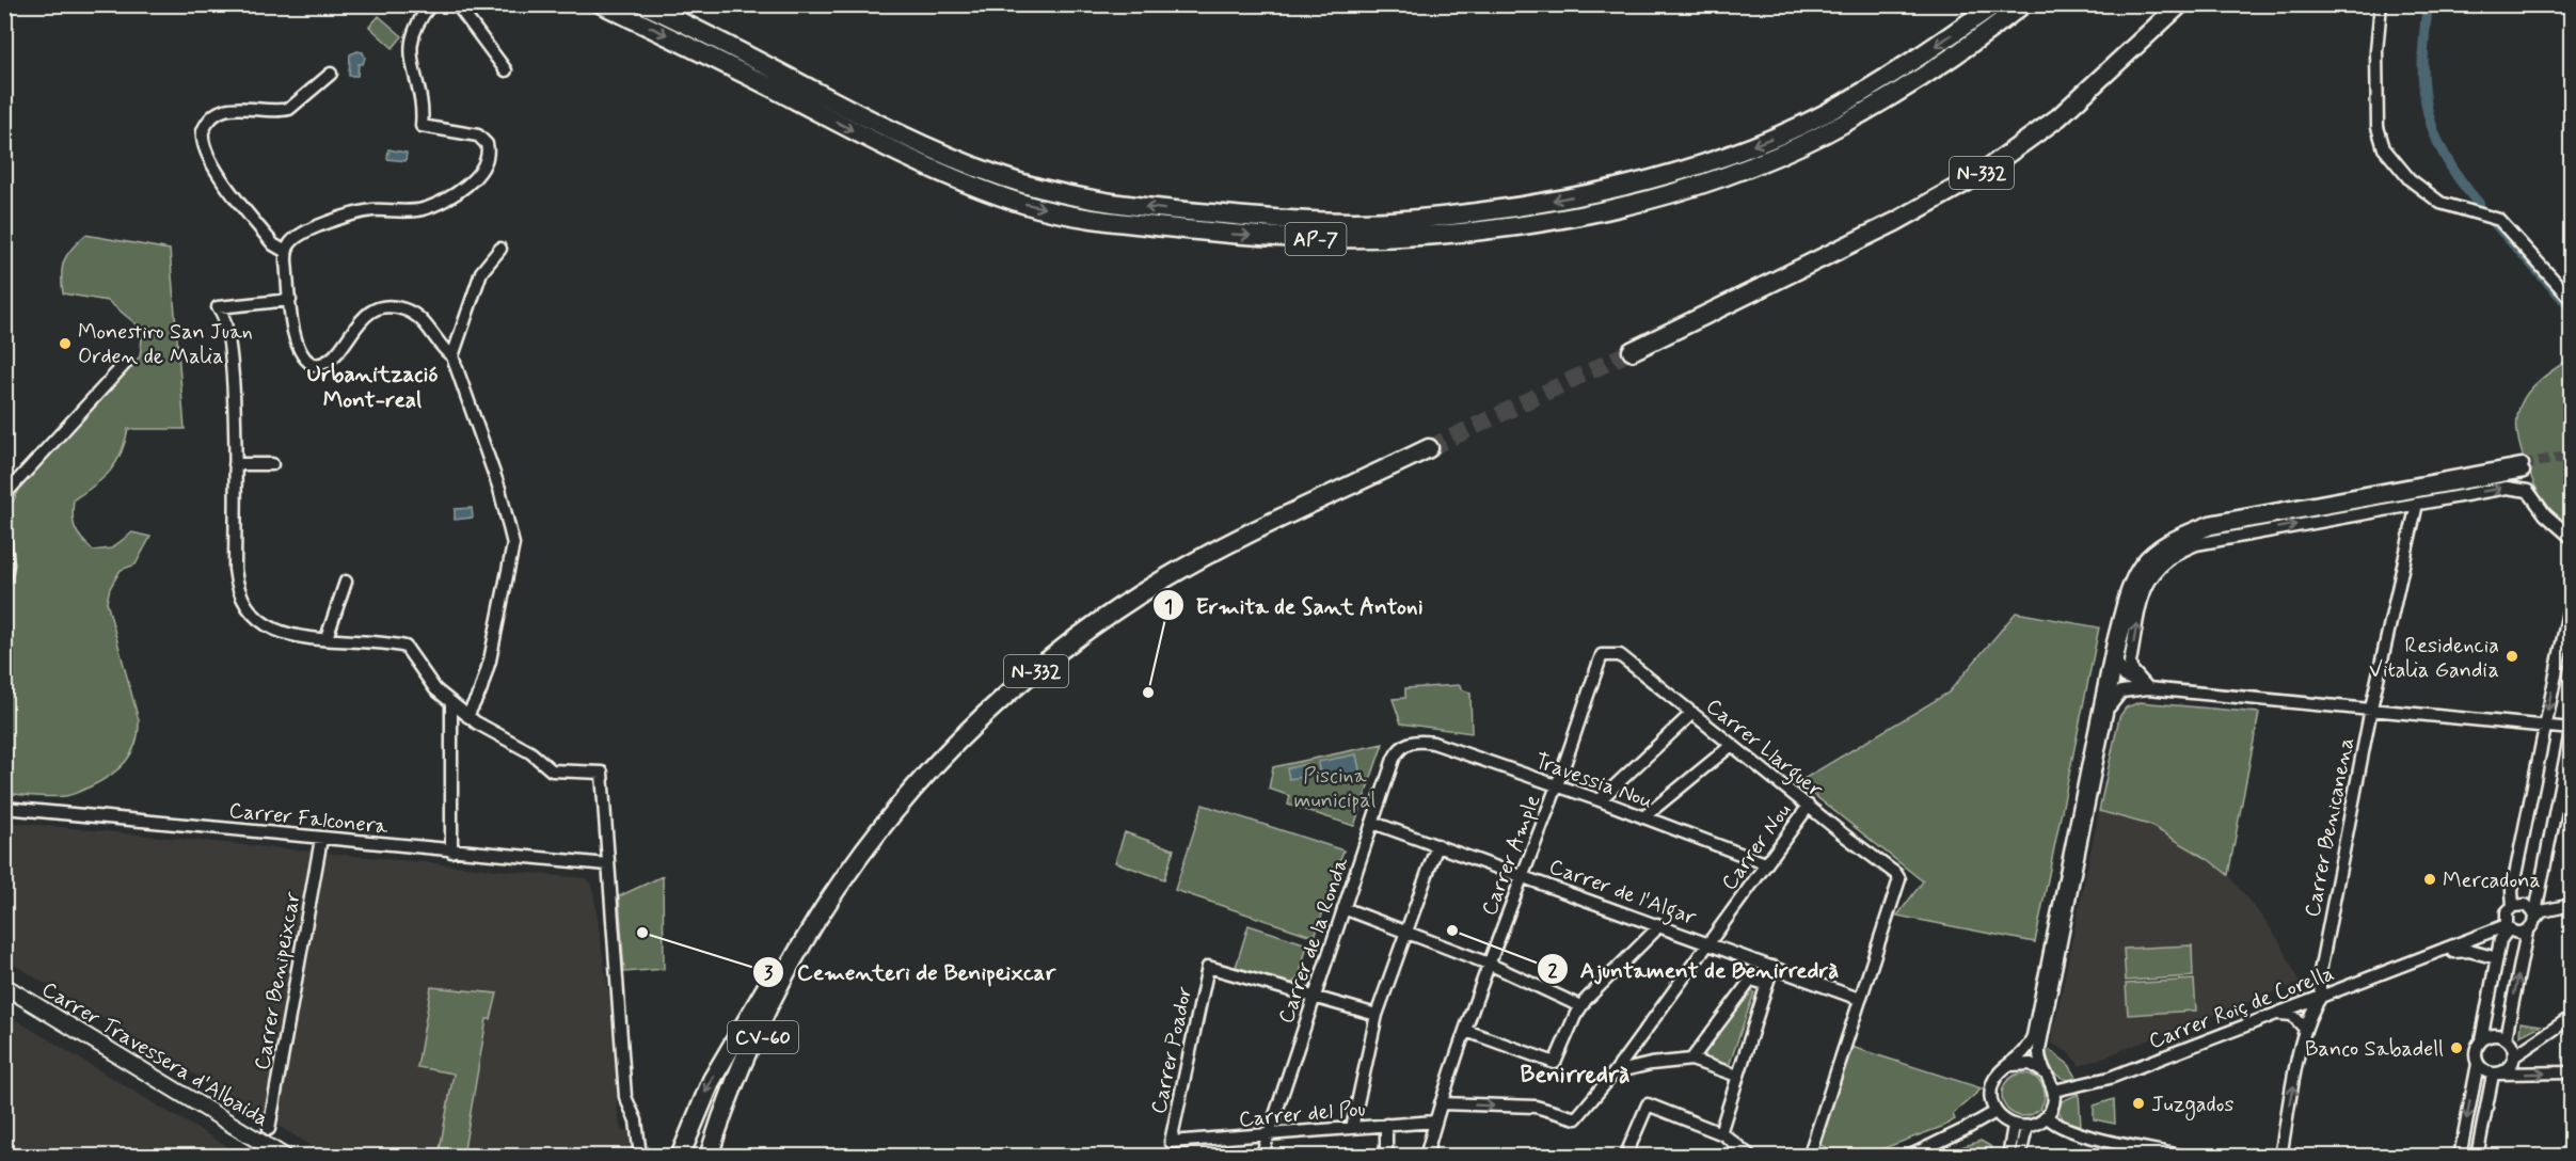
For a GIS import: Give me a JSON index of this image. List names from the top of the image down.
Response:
{
  "streets": {
    "highway": ["N-332", "AP-7", "CV-60"],
    "main road": ["Carrer Travessera d'Albaida"],
    "street": [
      "Carrer Llarguer",
      "Travessia Nou",
      "Carrer Falconera",
      "Carrer Benicanena",
      "Carrer Nou",
      "Carrer Ample",
      "Carrer de l'Algar",
      "Carrer de la Ronda",
      "Carrer Benipeixcar",
      "Carrer Roiç de Corella",
      "Carrer Poador",
      "Carrer del Pou"
    ]
  },
  "crossings": [
    ["N-332", "CV-60"],
    ["Carrer Llarguer", "Carrer Nou"],
    ["Carrer Llarguer", "Carrer Ample"],
    ["Carrer Llarguer", "Carrer de l'Algar"],
    ["Travessia Nou", "Carrer Nou"],
    ["Travessia Nou", "Carrer Ample"],
    ["Travessia Nou", "Carrer de la Ronda"],
    ["Carrer Falconera", "Carrer Benipeixcar"],
    ["Carrer Benicanena", "Carrer Roiç de Corella"],
    ["Carrer Nou", "Carrer Ample"],
    ["Carrer Nou", "Carrer de l'Algar"],
    ["Carrer Ample", "Carrer de l'Algar"],
    ["Carrer Ample", "Carrer del Pou"],
    ["Carrer de l'Algar", "Carrer de la Ronda"],
    ["Carrer de la Ronda", "Carrer Poador"],
    ["Carrer de la Ronda", "Carrer del Pou"],
    ["Carrer Poador", "Carrer del Pou"]
  ],
  "districts": ["Urbanització Mont-real", "Benirredrà"],
  "parks": ["Piscina municipal"],
  "places": [
    "Monestiro San Juan Orden de Malia",
    "Residencia Vitalia Gandia",
    "Ermita de Sant Antoni",
    "Mercadona",
    "Ajuntament de Benirredrà",
    "Cementeri de Benipeixcar",
    "Banco Sabadell",
    "Juzgados"
  ]
}
